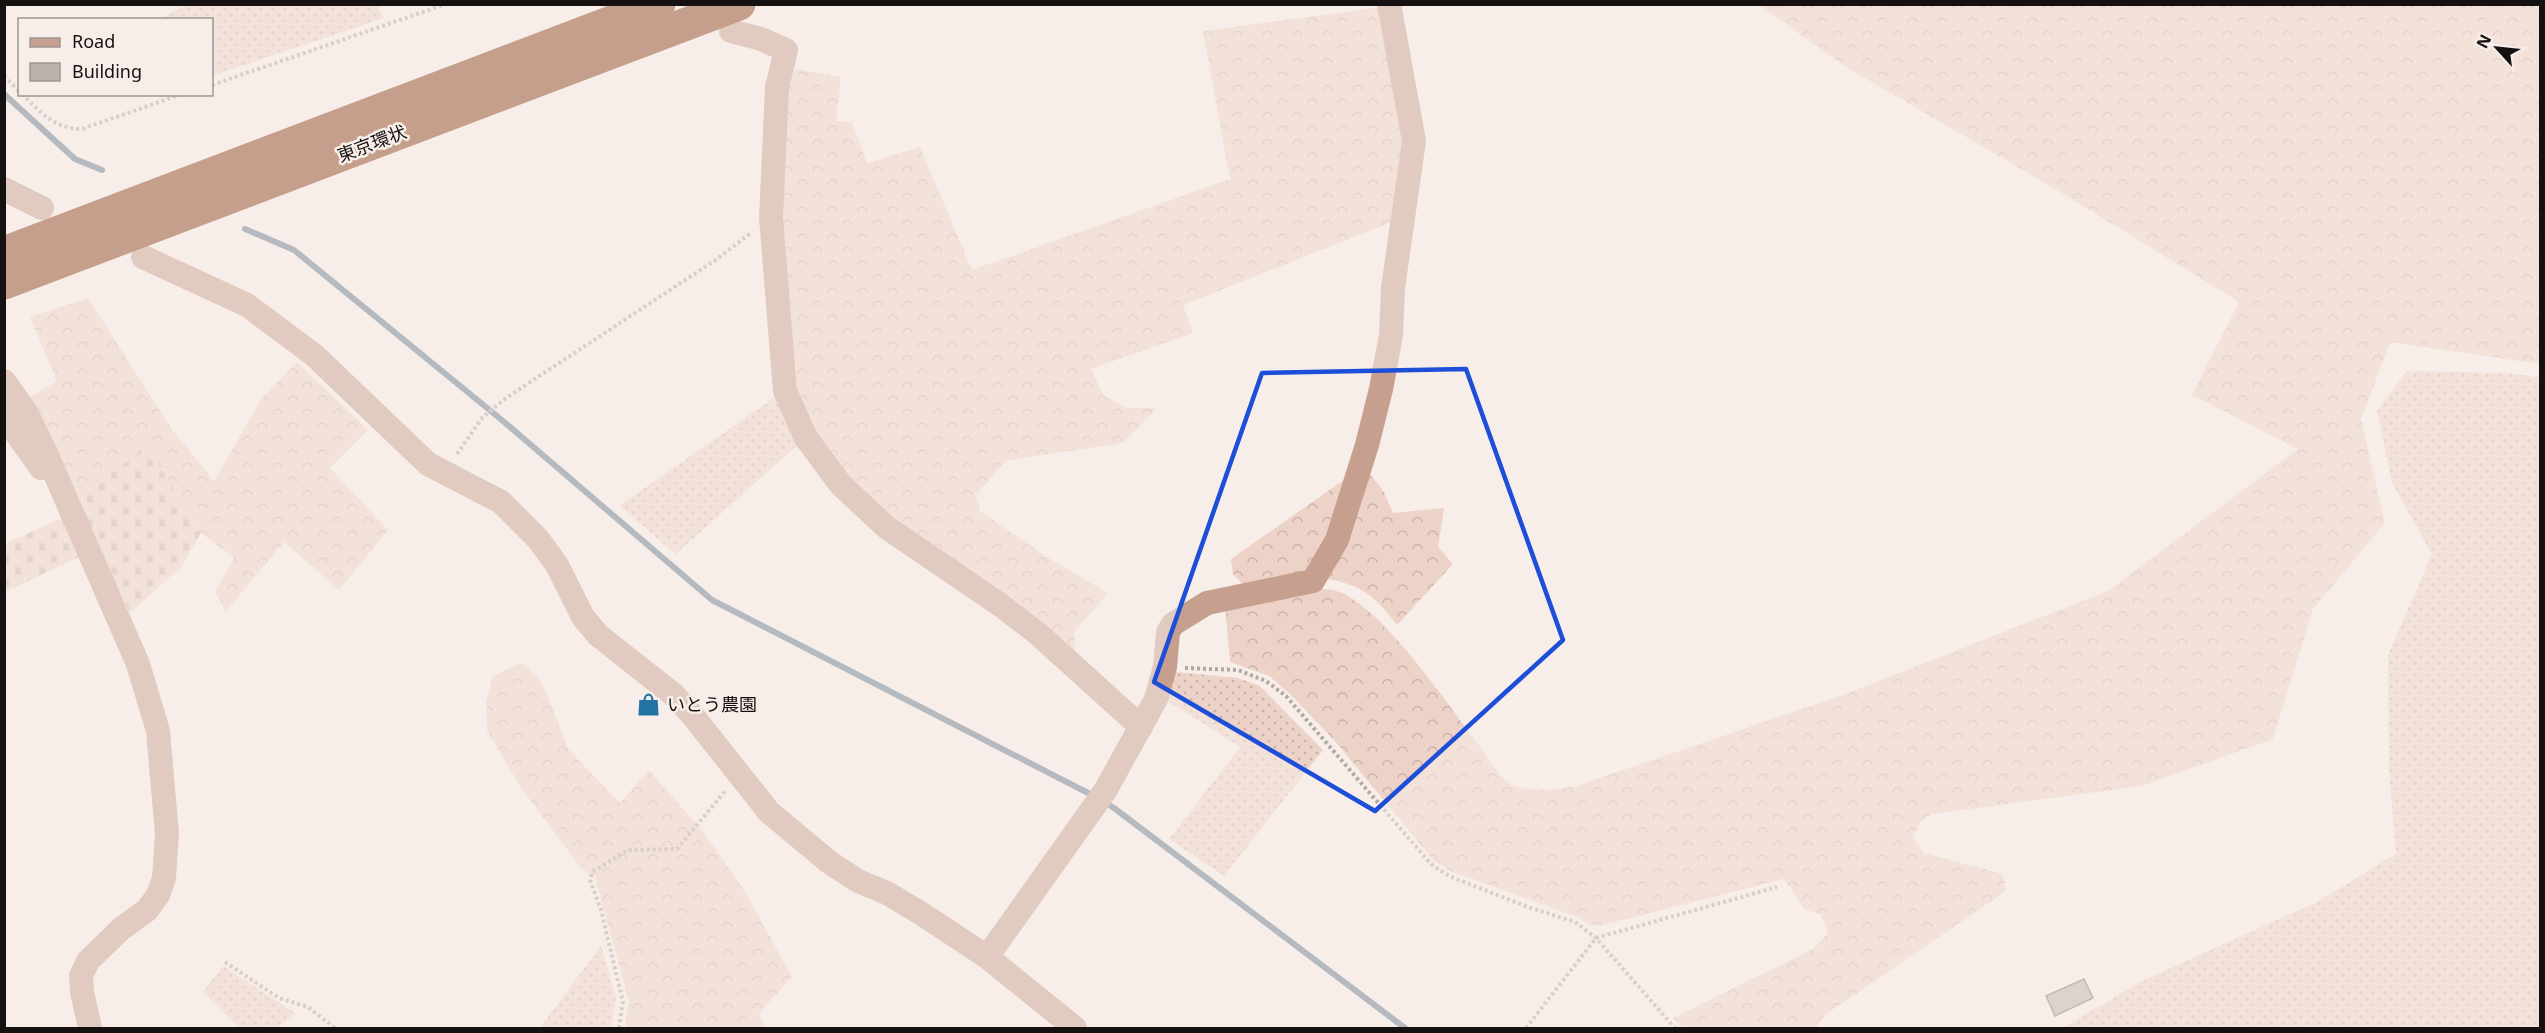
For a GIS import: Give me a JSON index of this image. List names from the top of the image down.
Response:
{
  "streets": {
    "highway": ["東京環状"]
  },
  "places": {
    "shop": ["いとう農園"]
  },
  "legend": ["Road", "Building"],
  "north": "top left"
}
